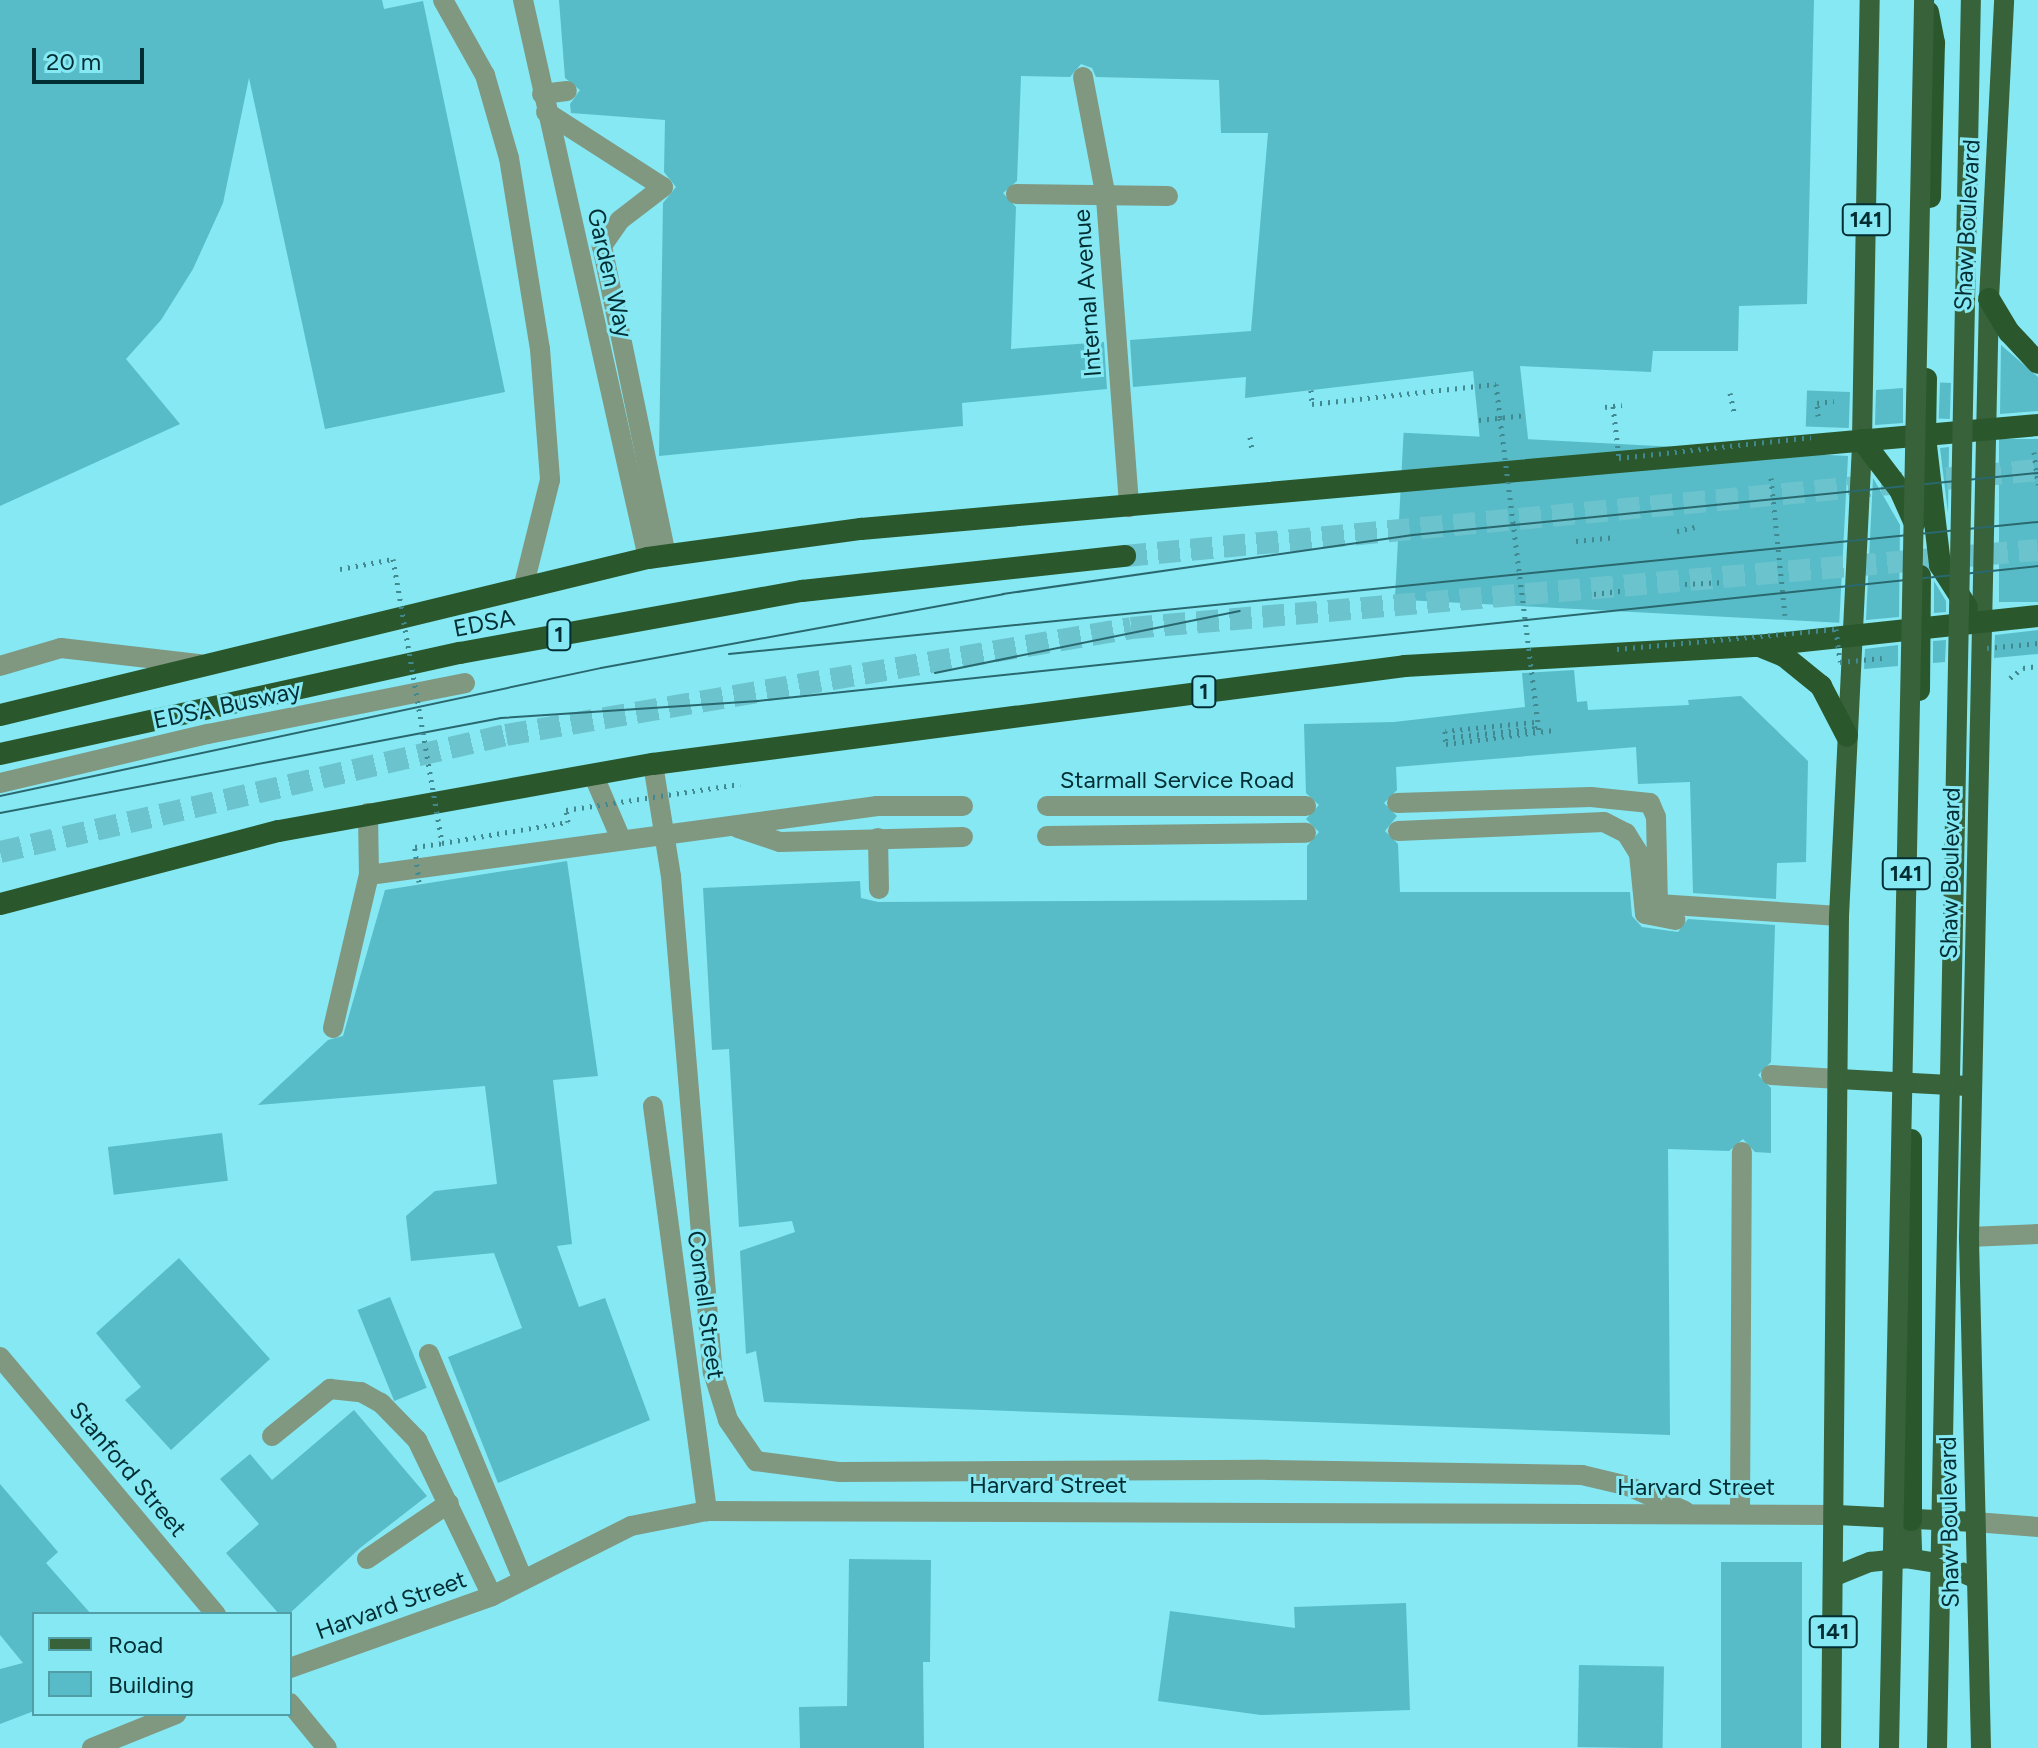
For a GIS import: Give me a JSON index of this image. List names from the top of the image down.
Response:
{
  "streets": {
    "highway": ["EDSA", "1"],
    "main road": ["141", "Shaw Boulevard"],
    "street": [
      "Garden Way",
      "Internal Avenue",
      "EDSA Busway",
      "Starmall Service Road",
      "Cornell Street",
      "Stanford Street",
      "Harvard Street"
    ]
  },
  "crossings": [
    ["141", "1"],
    ["141", "Harvard Street"],
    ["Shaw Boulevard", "1"],
    ["Garden Way", "1"],
    ["Internal Avenue", "1"],
    ["Cornell Street", "Harvard Street"]
  ],
  "legend": ["Road", "Building"],
  "scale_bar": "20 m"
}
